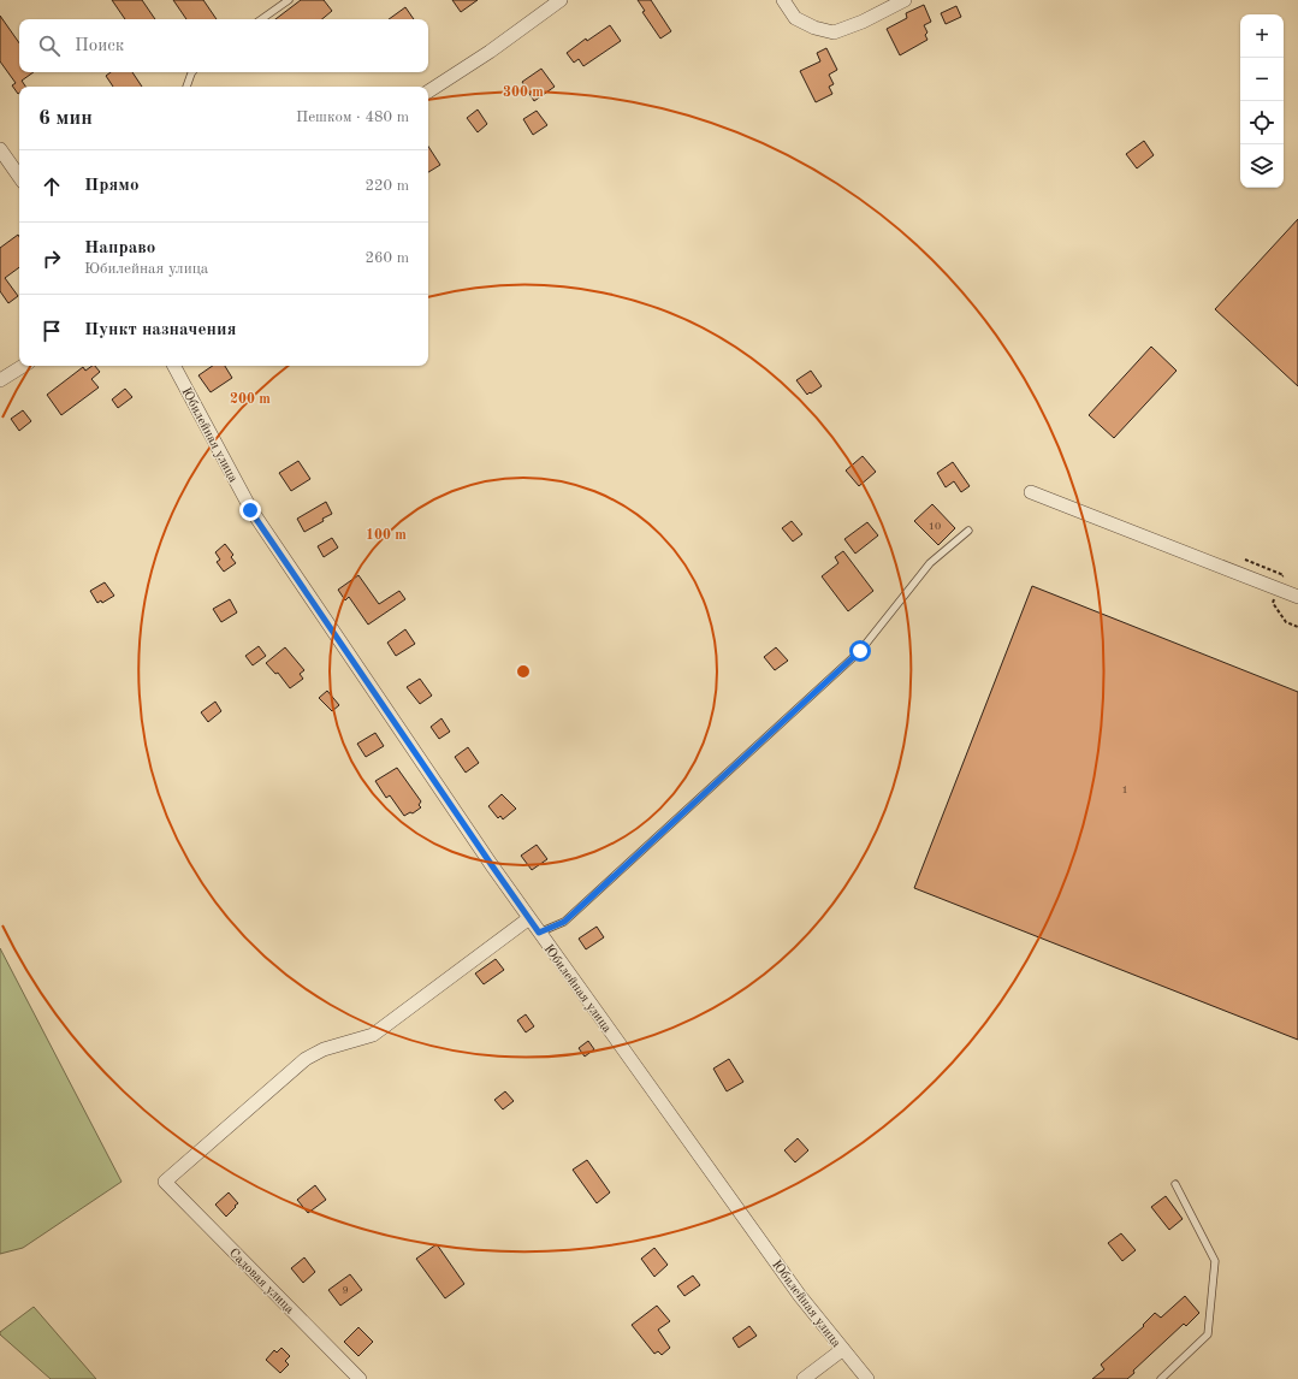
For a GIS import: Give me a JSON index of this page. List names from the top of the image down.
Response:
{
  "streets": {
    "street": ["Юбилейная улица", "Садовая улица"]
  },
  "crossings": [
    ["Юбилейная улица", "Садовая улица"]
  ],
  "house_numbers": ["10", "1", "9"],
  "page": {
    "map_buttons": ["+", "−"],
    "search": "Поиск",
    "heading": ["6 мин", "Пешком · 480 m"],
    "list": [
      ["Прямо", "220 m"],
      ["Направо", "Юбилейная улица", "260 m"],
      "Пункт назначения"
    ]
  },
  "rings": ["300 m", "200 m", "100 m"]
}
